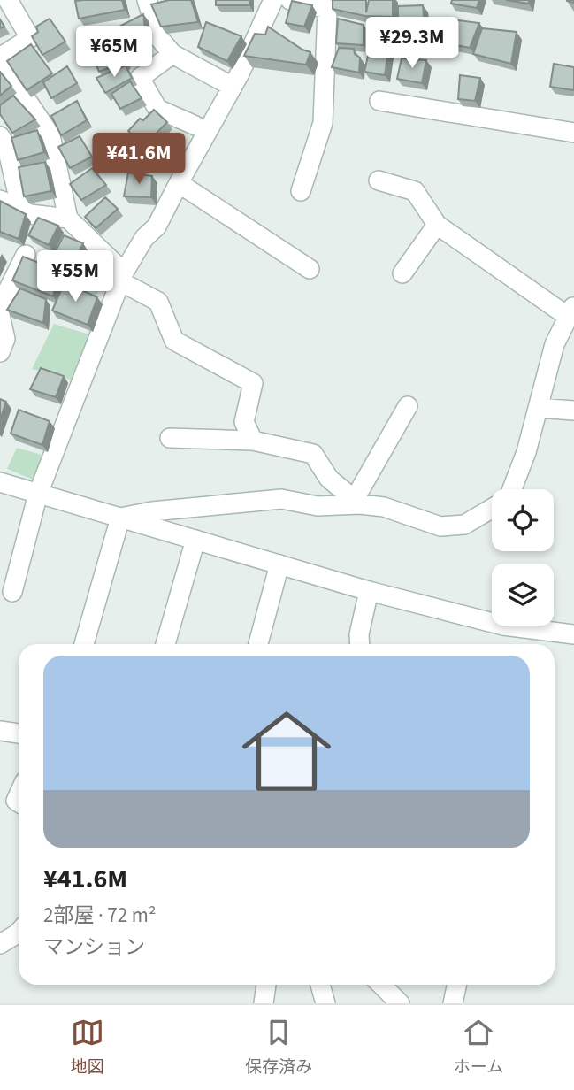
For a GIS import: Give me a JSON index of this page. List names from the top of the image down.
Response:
{
  "page": {
    "price": [
      "¥29.3M",
      "¥65M",
      "¥41.6M",
      "¥55M"
    ],
    "list": [
      {
        "name": "¥41.6M",
        "note": "2部屋 · 72 m² · マンション"
      }
    ],
    "tabs": ["地図", "保存済み", "ホーム"]
  }
}
